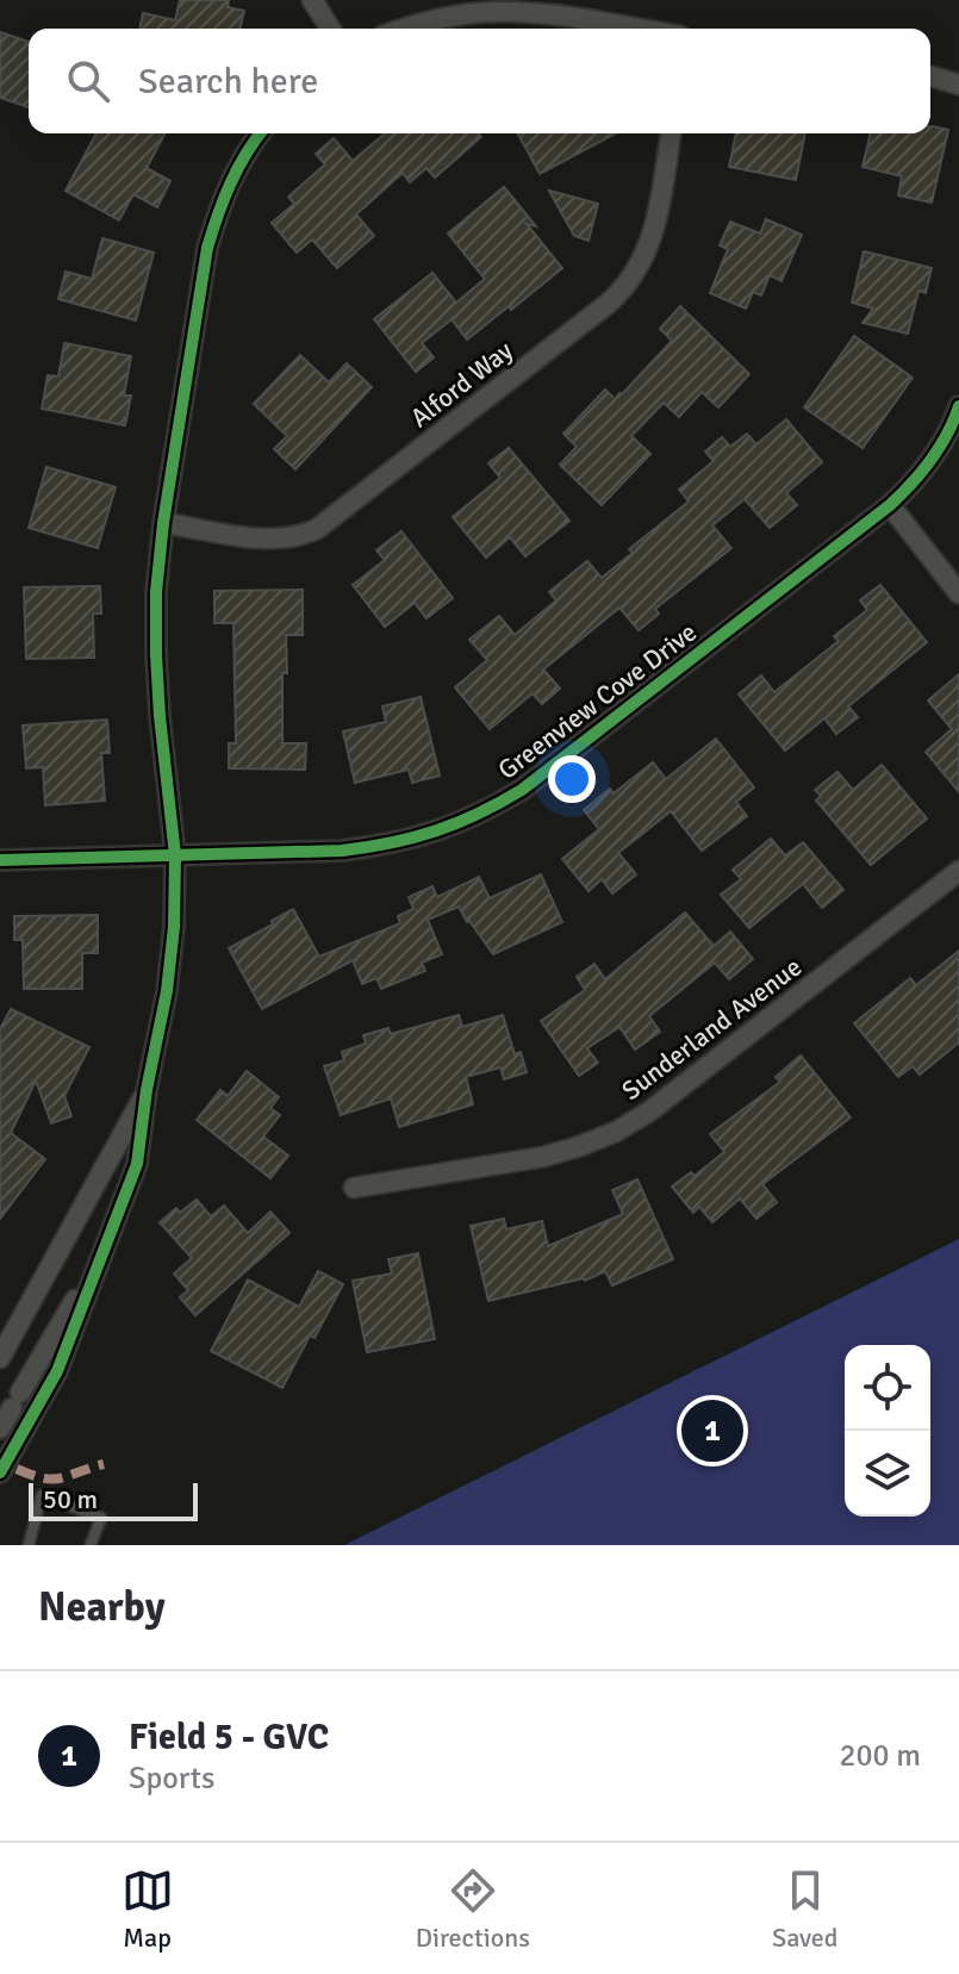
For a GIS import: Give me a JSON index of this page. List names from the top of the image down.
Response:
{
  "streets": {
    "street": ["Alford Way", "Greenview Cove Drive", "Sunderland Avenue"]
  },
  "scale_bar": "50 m",
  "page": {
    "search": "Search here",
    "pins": "1",
    "scale": "50 m",
    "heading": "Nearby",
    "list": [
      {
        "mark": "1",
        "name": "Field 5 - GVC",
        "note": "Sports",
        "value": "200 m"
      }
    ],
    "nav": ["Map", "Directions", "Saved"]
  }
}
